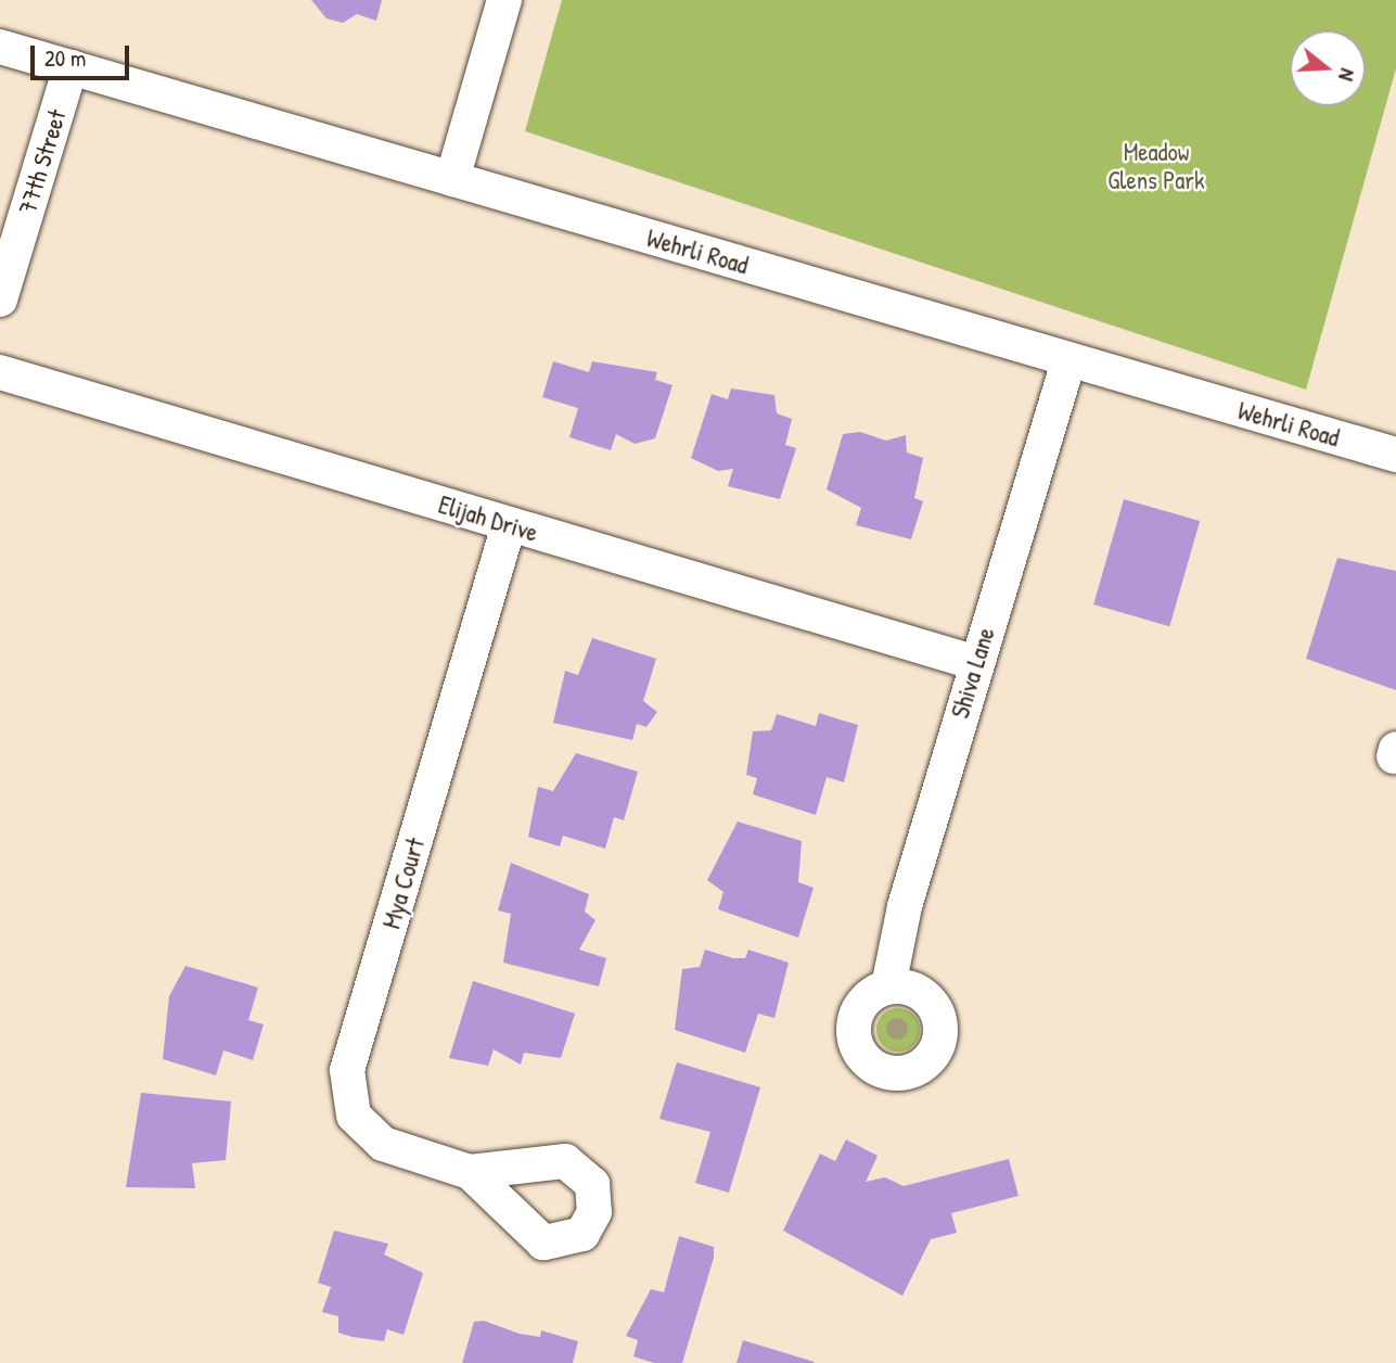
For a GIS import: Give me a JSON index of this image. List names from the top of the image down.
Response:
{
  "streets": {
    "street": [
      "77th Street",
      "Wehrli Road",
      "Elijah Drive",
      "Shiva Lane",
      "Mya Court"
    ]
  },
  "crossings": [
    ["77th Street", "Wehrli Road"],
    ["Wehrli Road", "Shiva Lane"],
    ["Elijah Drive", "Shiva Lane"],
    ["Elijah Drive", "Mya Court"]
  ],
  "parks": ["Meadow Glens Park"],
  "scale_bar": "20 m",
  "north": "right"
}
